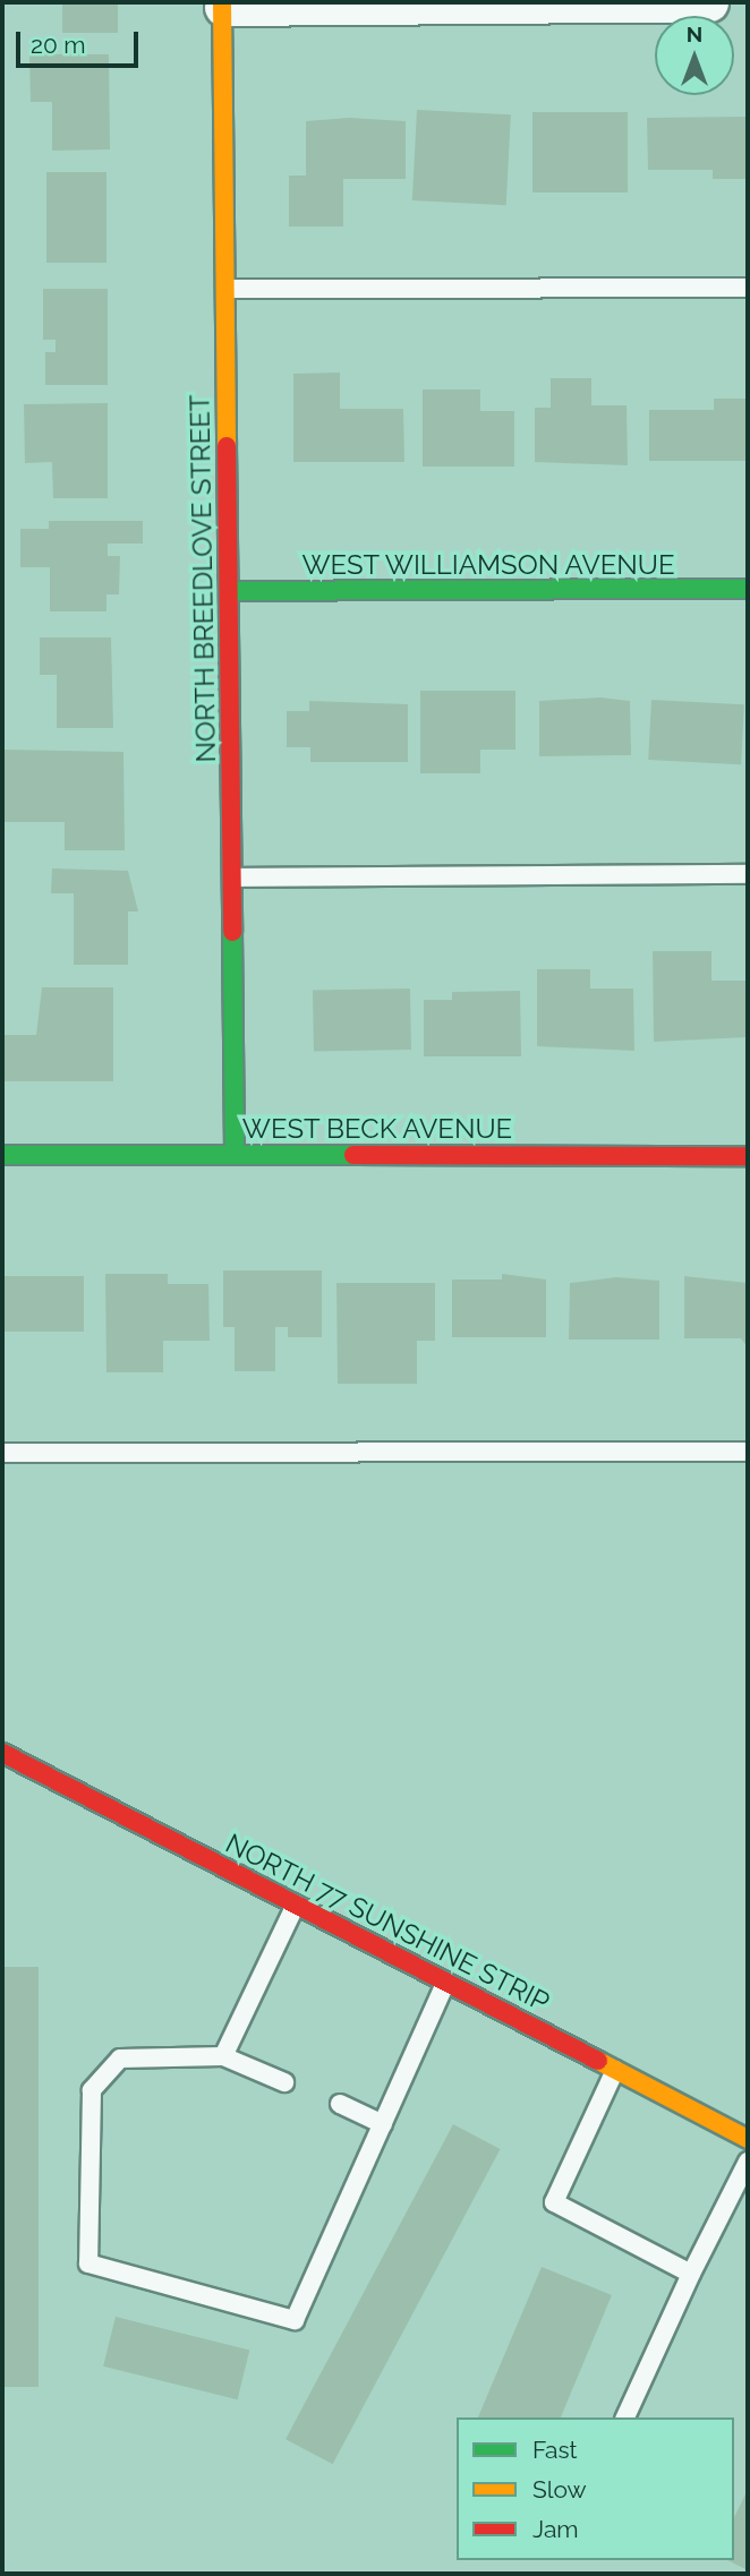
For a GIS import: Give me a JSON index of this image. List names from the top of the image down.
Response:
{
  "streets": {
    "street": [
      "WEST WILLIAMSON AVENUE",
      "NORTH BREEDLOVE STREET",
      "WEST BECK AVENUE",
      "NORTH 77 SUNSHINE STRIP"
    ]
  },
  "crossings": [
    ["WEST WILLIAMSON AVENUE", "NORTH BREEDLOVE STREET"],
    ["NORTH BREEDLOVE STREET", "WEST BECK AVENUE"]
  ],
  "legend": ["Fast", "Slow", "Jam"],
  "scale_bar": "20 m",
  "north": "top"
}
